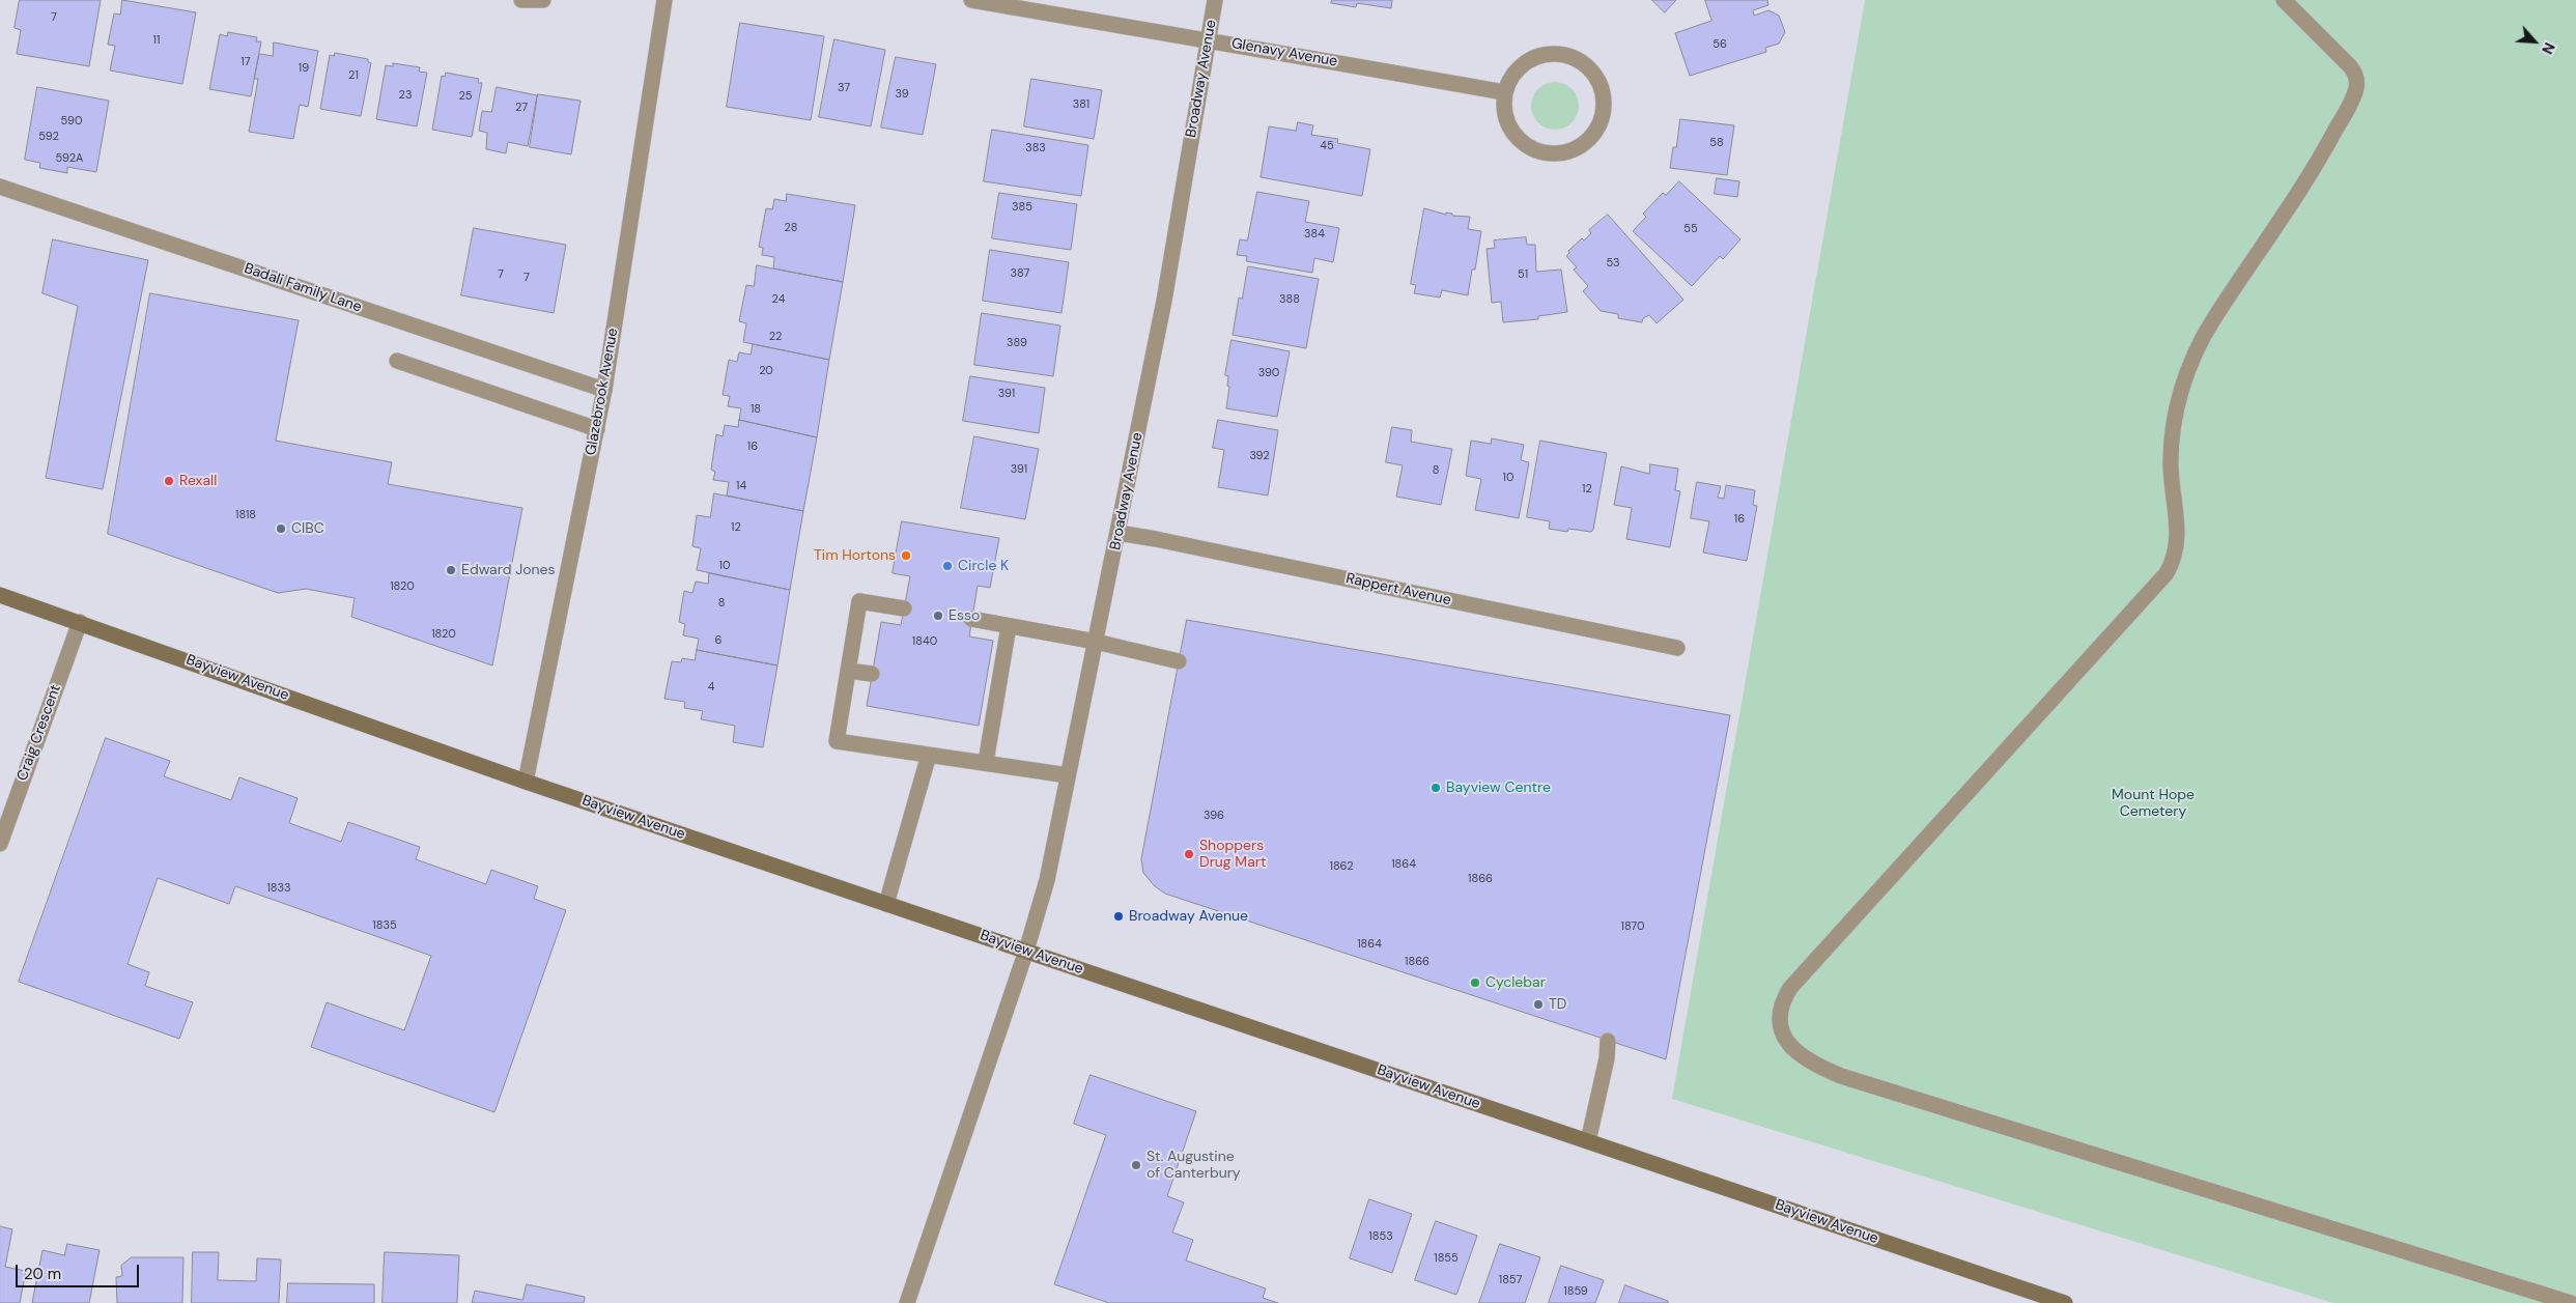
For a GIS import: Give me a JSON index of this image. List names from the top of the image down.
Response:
{
  "streets": {
    "main road": ["Bayview Avenue"],
    "street": [
      "Glenavy Avenue",
      "Broadway Avenue",
      "Badali Family Lane",
      "Glazebrook Avenue",
      "Rappert Avenue",
      "Craig Crescent"
    ]
  },
  "crossings": [
    ["Glenavy Avenue", "Broadway Avenue"],
    ["Broadway Avenue", "Rappert Avenue"],
    ["Broadway Avenue", "Bayview Avenue"],
    ["Badali Family Lane", "Glazebrook Avenue"],
    ["Glazebrook Avenue", "Bayview Avenue"],
    ["Bayview Avenue", "Craig Crescent"]
  ],
  "parks": ["Mount Hope Cemetery"],
  "places": [
    "Rexall",
    "CIBC",
    "Tim Hortons",
    "Circle K",
    "Edward Jones",
    "Esso",
    "Bayview Centre",
    "Shoppers Drug Mart",
    "Broadway Avenue",
    "Cyclebar",
    "TD",
    "St. Augustine of Canterbury"
  ],
  "house_numbers": [
    "7",
    "11",
    "56",
    "17",
    "19",
    "21",
    "37",
    "39",
    "23",
    "25",
    "381",
    "27",
    "590",
    "592",
    "58",
    "45",
    "383",
    "592A",
    "385",
    "28",
    "55",
    "384",
    "53",
    "387",
    "7",
    "51",
    "7",
    "24",
    "388",
    "22",
    "389",
    "20",
    "390",
    "391",
    "18",
    "16",
    "392",
    "391",
    "8",
    "10",
    "14",
    "12",
    "1818",
    "16",
    "12",
    "10",
    "1820",
    "8",
    "1820",
    "6",
    "1840",
    "4",
    "396",
    "1864",
    "1862",
    "1866",
    "1833",
    "1835",
    "1870",
    "1864",
    "1866",
    "1853",
    "1855",
    "1857",
    "1859"
  ],
  "scale_bar": "20 m",
  "north": "bottom right"
}
